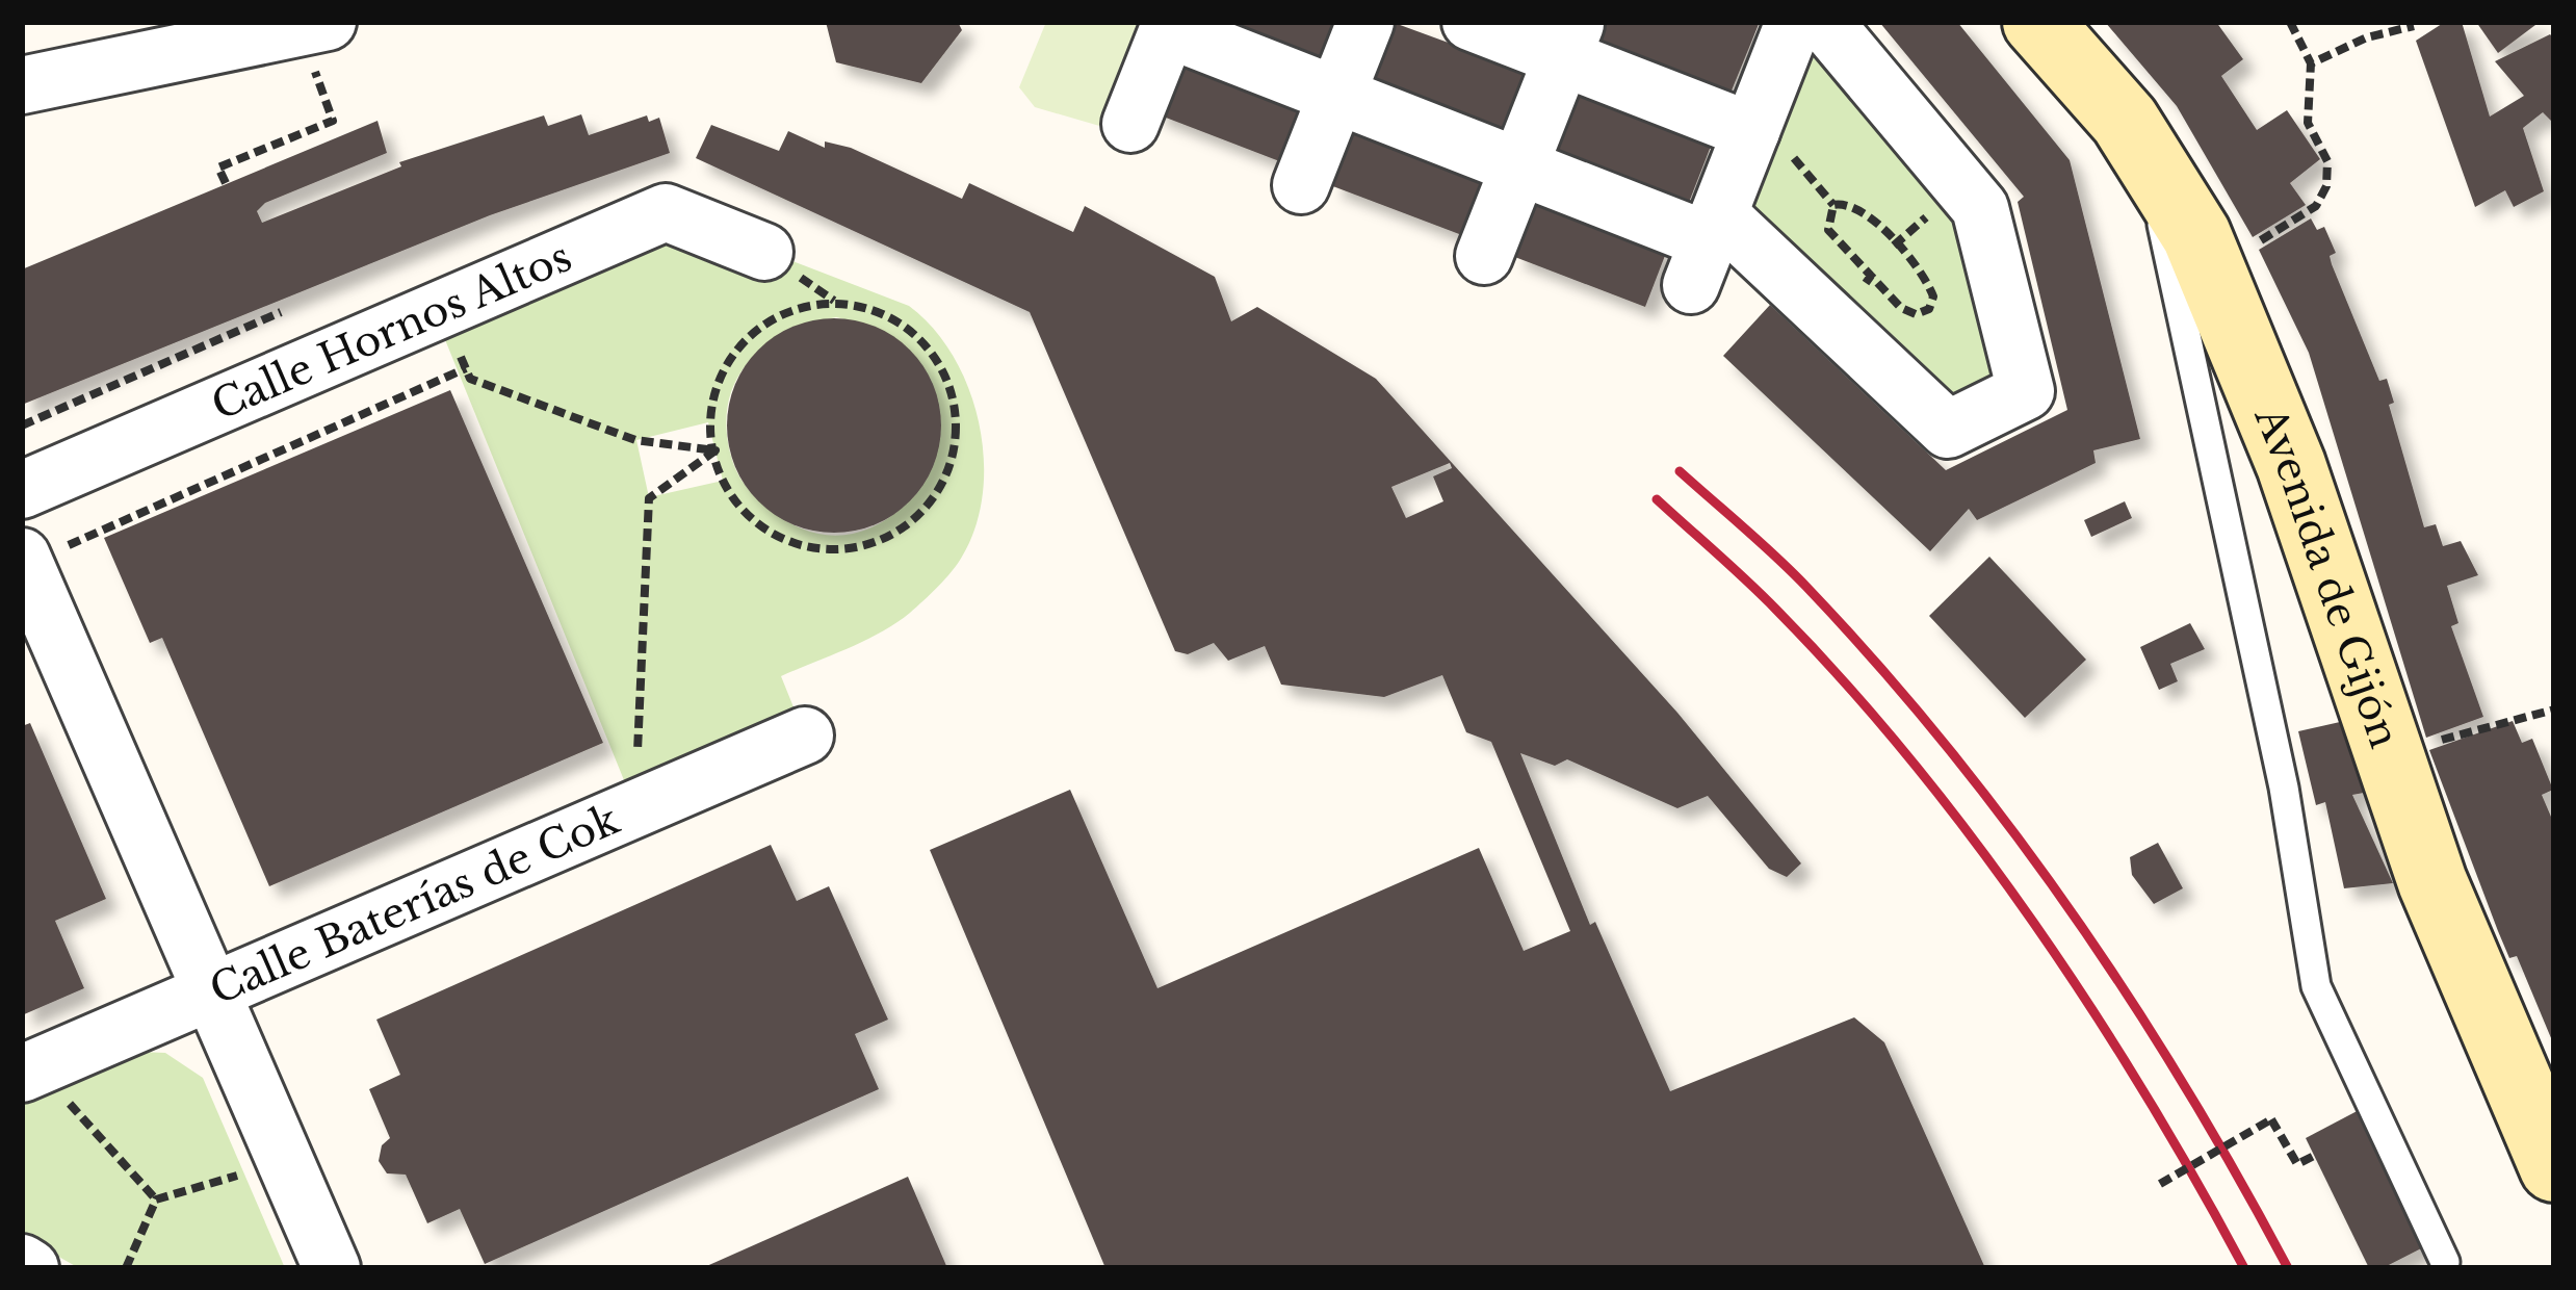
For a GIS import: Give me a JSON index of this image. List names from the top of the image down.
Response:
{
  "streets": {
    "street": ["Calle Hornos Altos", "Avenida de Gijón", "Calle Baterías de Cok"]
  }
}
